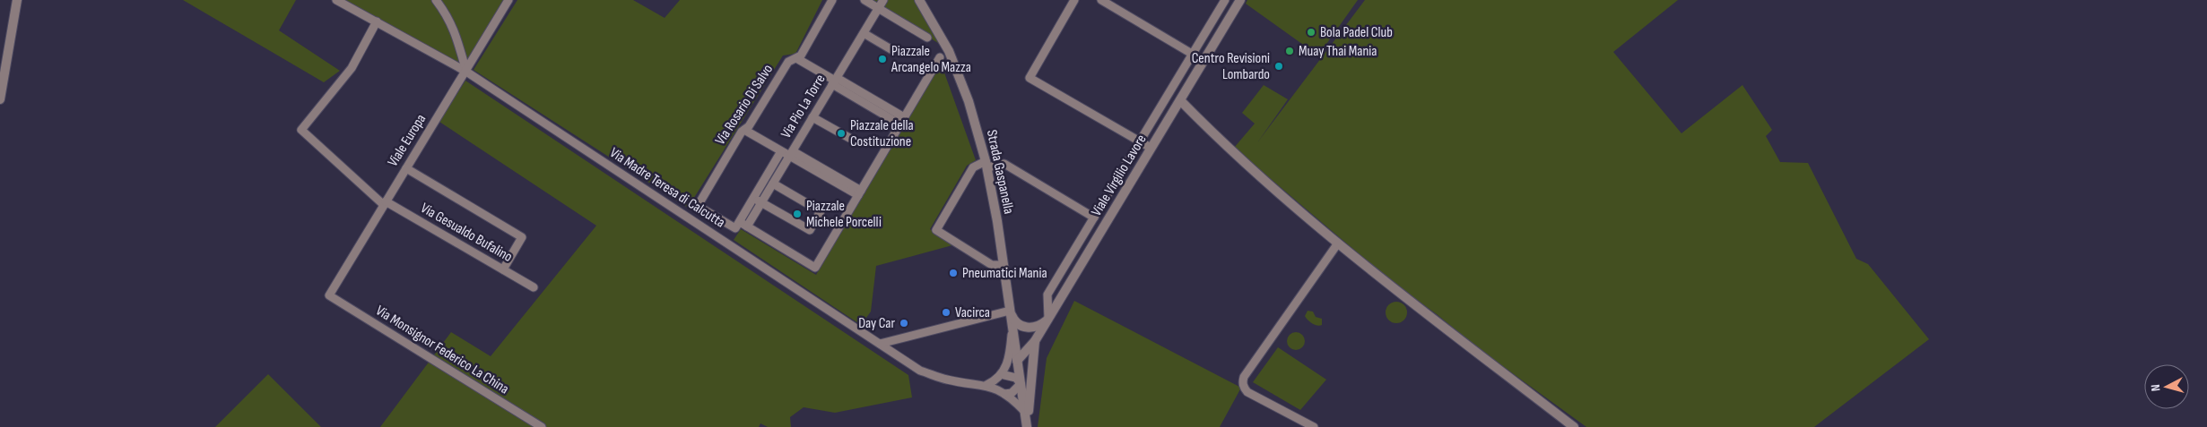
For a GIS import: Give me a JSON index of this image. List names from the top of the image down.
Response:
{
  "streets": {
    "street": [
      "Via Rosario Di Salvo",
      "Via Pio La Torre",
      "Viale Europa",
      "Strada Gaspanella",
      "Viale Virgilio Lavore",
      "Via Madre Teresa di Calcutta",
      "Via Gesualdo Bufalino",
      "Via Monsignor Federico La China"
    ]
  },
  "crossings": [
    ["Viale Europa", "Via Madre Teresa di Calcutta"],
    ["Viale Europa", "Via Gesualdo Bufalino"],
    ["Viale Europa", "Via Monsignor Federico La China"],
    ["Strada Gaspanella", "Viale Virgilio Lavore"],
    ["Strada Gaspanella", "Via Madre Teresa di Calcutta"],
    ["Via Madre Teresa di Calcutta", "Via Gesualdo Bufalino"]
  ],
  "places": [
    "Bola Padel Club",
    "Muay Thai Mania",
    "Piazzale Arcangelo Mazza",
    "Centro Revisioni Lombardo",
    "Piazzale della Costituzione",
    "Piazzale Michele Porcelli",
    "Pneumatici Mania",
    "Vacirca",
    "Day Car"
  ],
  "north": "left"
}
